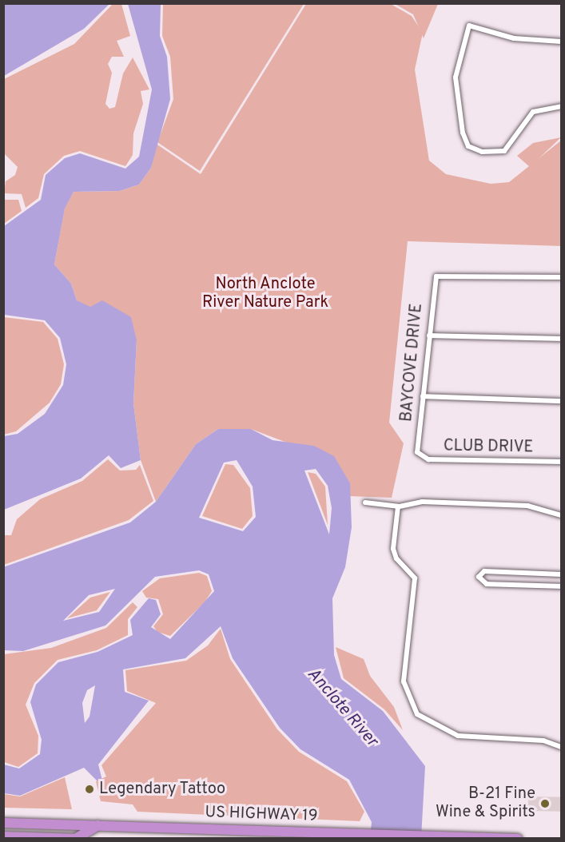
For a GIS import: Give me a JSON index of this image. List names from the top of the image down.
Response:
{
  "streets": {
    "highway": ["US HIGHWAY 19"],
    "street": ["BAYCOVE DRIVE", "CLUB DRIVE"]
  },
  "crossings": [
    ["BAYCOVE DRIVE", "CLUB DRIVE"]
  ],
  "water": ["Anclote River"],
  "parks": ["North Anclote River Nature Park"],
  "places": ["Legendary Tattoo", "B-21 Fine Wine & Spirits"]
}
